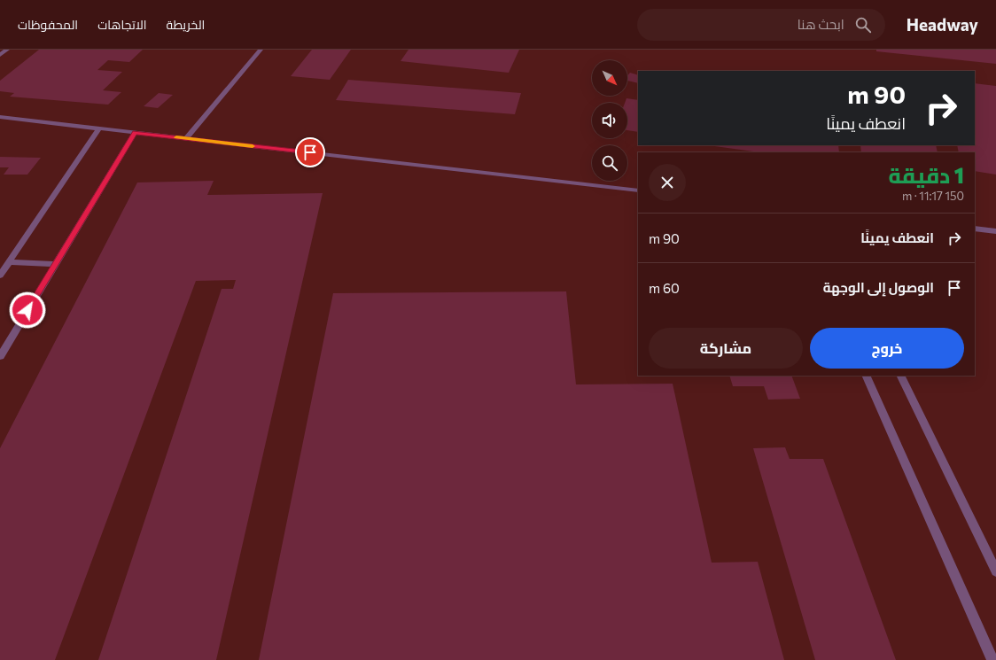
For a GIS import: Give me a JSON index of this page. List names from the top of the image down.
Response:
{
  "north": "bottom right",
  "page": {
    "header": "Headway",
    "search": "ابحث هنا",
    "nav": ["الخريطة", "الاتجاهات", "المحفوظات"],
    "turn": ["90 m", "انعطف يمينًا"],
    "heading": ["1 دقيقة", "150 m · 11:17"],
    "list": [
      {
        "name": "انعطف يمينًا",
        "value": "90 m"
      },
      {
        "name": "الوصول إلى الوجهة",
        "value": "60 m"
      }
    ],
    "buttons": ["خروج", "مشاركة"]
  }
}
